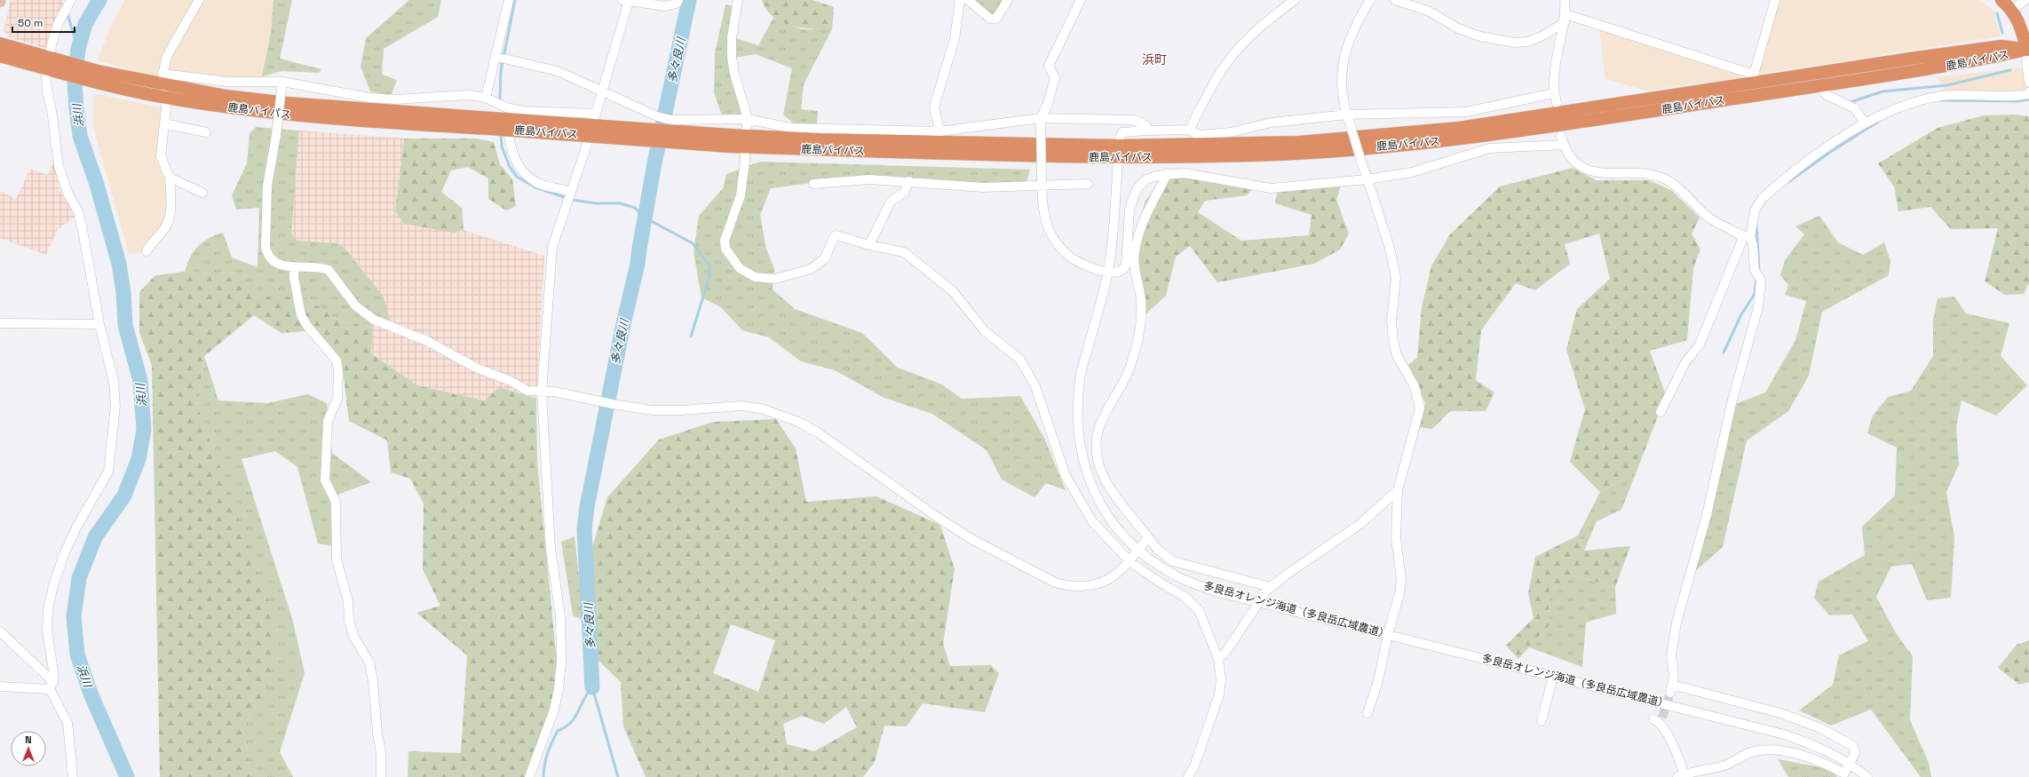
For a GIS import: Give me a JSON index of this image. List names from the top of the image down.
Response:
{
  "streets": {
    "highway": ["鹿島バイパス"],
    "street": ["多良岳オレンジ海道（多良岳広域農道）"]
  },
  "crossings": [
    ["鹿島バイパス", "多良岳オレンジ海道（多良岳広域農道）"]
  ],
  "districts": ["浜町"],
  "water": ["多々良川", "浜川"],
  "scale_bar": "50 m",
  "north": "top"
}
